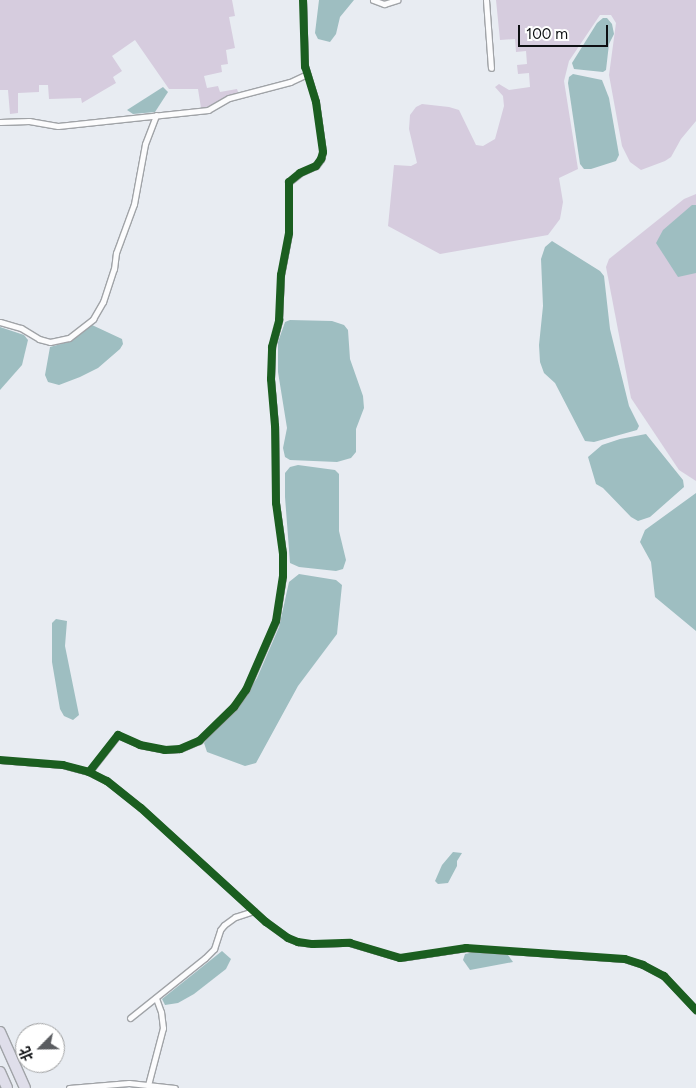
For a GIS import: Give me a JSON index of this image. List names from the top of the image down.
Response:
{
  "scale_bar": "100 m",
  "north": "bottom left"
}
